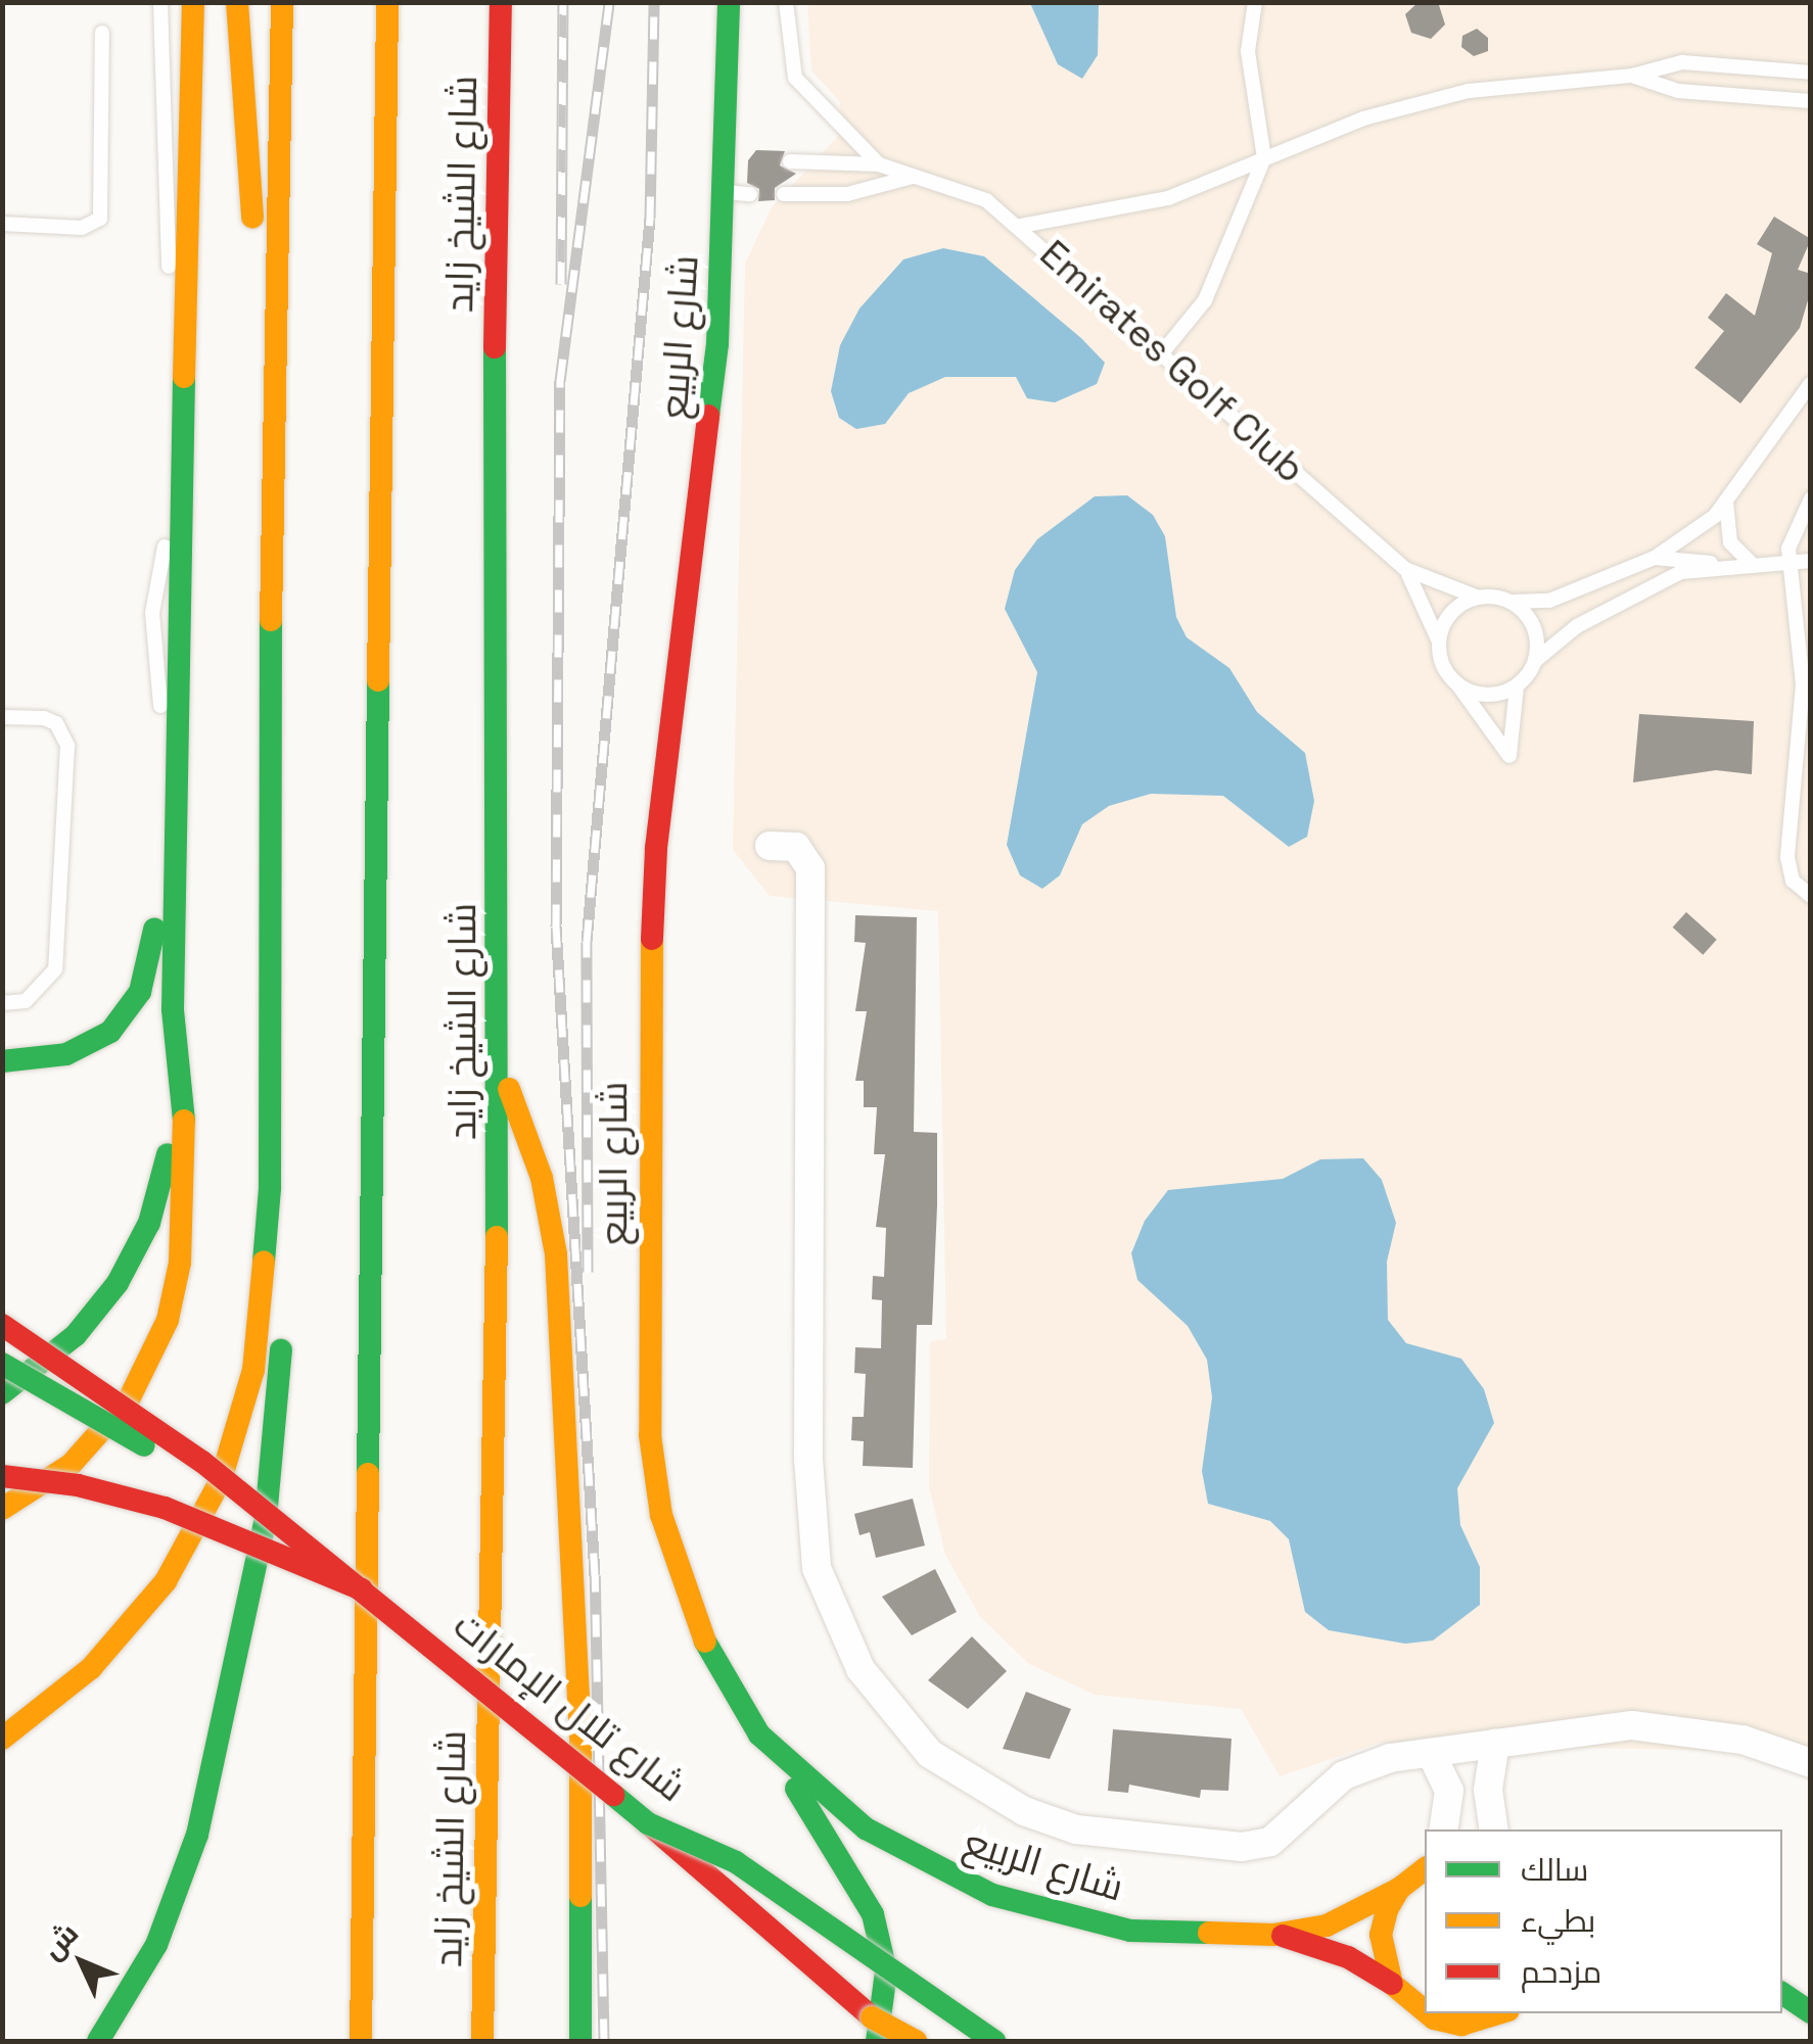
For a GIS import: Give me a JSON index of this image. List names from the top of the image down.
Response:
{
  "streets": {
    "main road": ["شارع الشيخ زايد", "شارع الربيع", "شارع تلال الإمارات"],
    "lane": ["Emirates Golf Club"]
  },
  "legend": ["سالك", "بطيء", "مزدحم"],
  "north": "top left"
}
